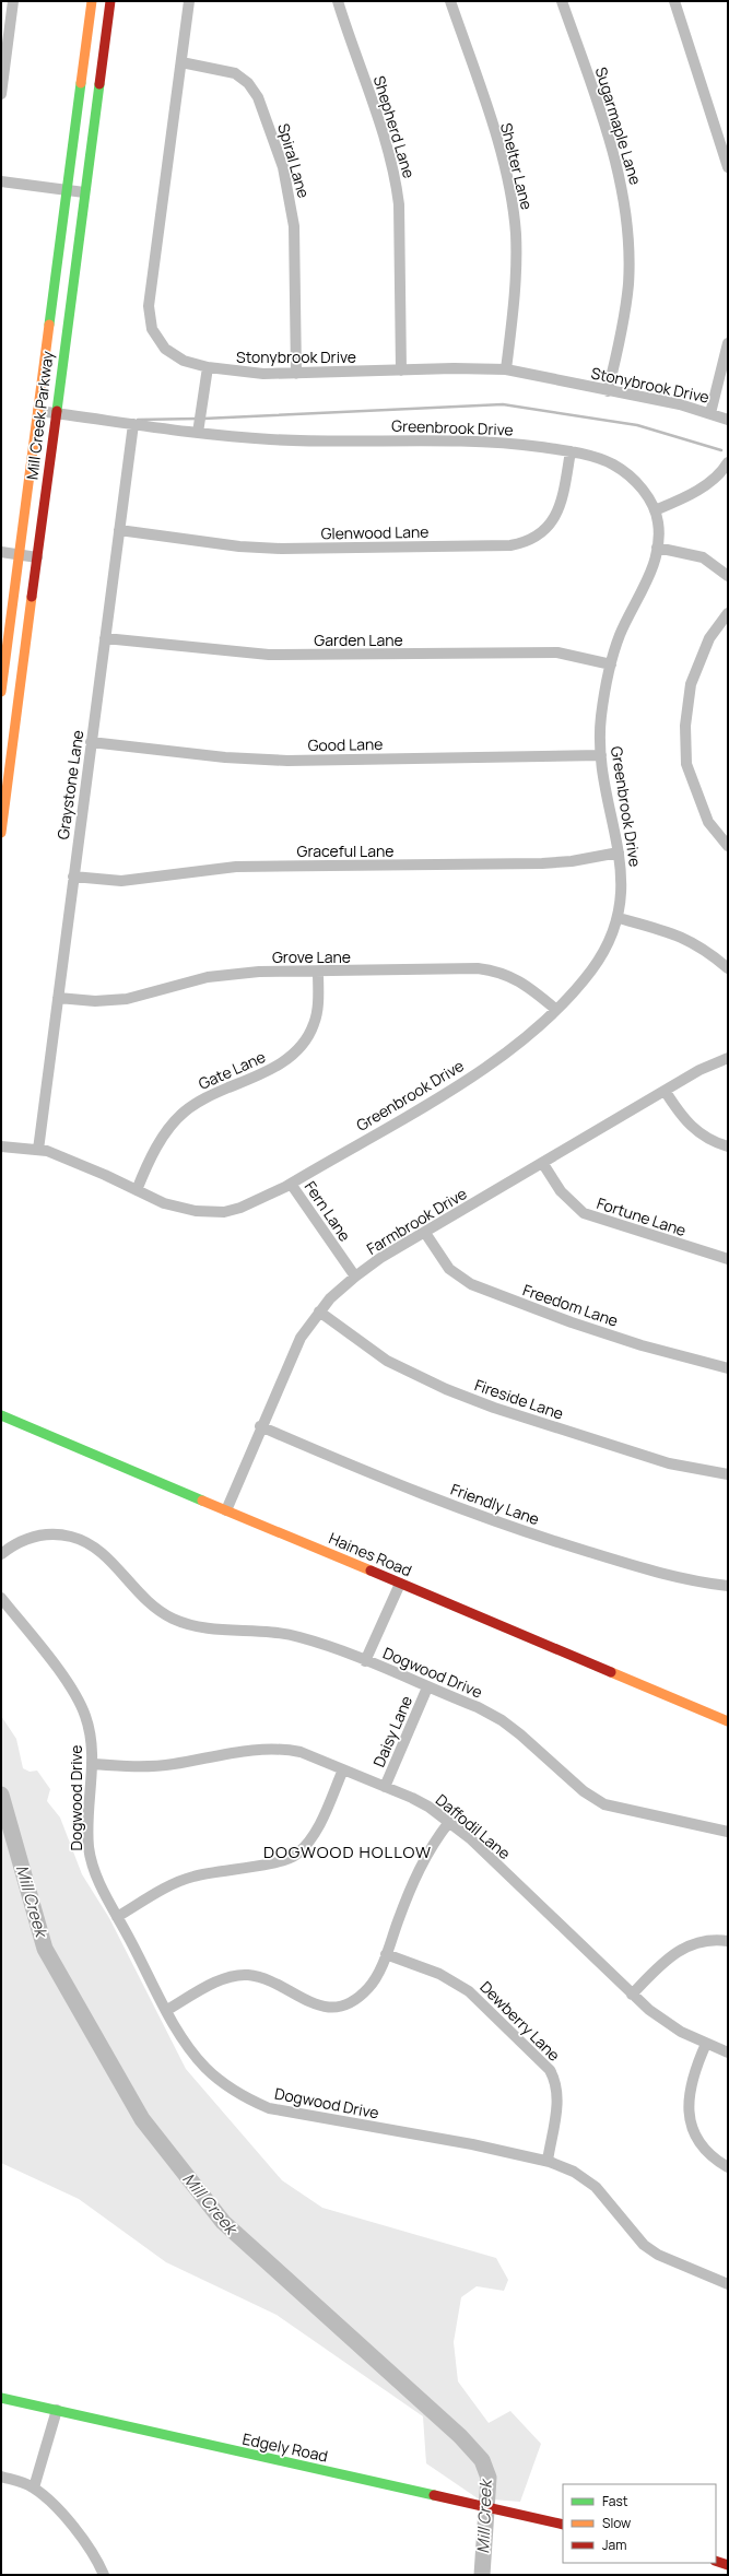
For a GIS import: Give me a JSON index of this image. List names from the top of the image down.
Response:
{
  "streets": {
    "main road": ["Mill Creek Parkway", "Haines Road", "Edgely Road"],
    "street": [
      "Sugarmaple Lane",
      "Shepherd Lane",
      "Spiral Lane",
      "Shelter Lane",
      "Stonybrook Drive",
      "Greenbrook Drive",
      "Glenwood Lane",
      "Garden Lane",
      "Good Lane",
      "Graystone Lane",
      "Graceful Lane",
      "Grove Lane",
      "Gate Lane",
      "Fern Lane",
      "Fortune Lane",
      "Farmbrook Drive",
      "Freedom Lane",
      "Fireside Lane",
      "Friendly Lane",
      "Dogwood Drive",
      "Daisy Lane",
      "Daffodil Lane",
      "Dewberry Lane"
    ]
  },
  "crossings": [
    ["Sugarmaple Lane", "Stonybrook Drive"],
    ["Shepherd Lane", "Stonybrook Drive"],
    ["Spiral Lane", "Stonybrook Drive"],
    ["Shelter Lane", "Stonybrook Drive"],
    ["Mill Creek Parkway", "Greenbrook Drive"],
    ["Greenbrook Drive", "Glenwood Lane"],
    ["Greenbrook Drive", "Garden Lane"],
    ["Greenbrook Drive", "Good Lane"],
    ["Greenbrook Drive", "Graystone Lane"],
    ["Greenbrook Drive", "Graceful Lane"],
    ["Greenbrook Drive", "Grove Lane"],
    ["Greenbrook Drive", "Gate Lane"],
    ["Greenbrook Drive", "Fern Lane"],
    ["Glenwood Lane", "Graystone Lane"],
    ["Garden Lane", "Graystone Lane"],
    ["Good Lane", "Graystone Lane"],
    ["Graystone Lane", "Graceful Lane"],
    ["Graystone Lane", "Grove Lane"],
    ["Grove Lane", "Gate Lane"],
    ["Fern Lane", "Farmbrook Drive"],
    ["Fortune Lane", "Farmbrook Drive"],
    ["Farmbrook Drive", "Freedom Lane"],
    ["Farmbrook Drive", "Fireside Lane"],
    ["Farmbrook Drive", "Friendly Lane"],
    ["Farmbrook Drive", "Haines Road"],
    ["Dogwood Drive", "Daisy Lane"],
    ["Dogwood Drive", "Daffodil Lane"],
    ["Dogwood Drive", "Dewberry Lane"],
    ["Daisy Lane", "Daffodil Lane"]
  ],
  "districts": ["DOGWOOD HOLLOW"],
  "water": ["Mill Creek"],
  "legend": ["Fast", "Slow", "Jam"]
}
